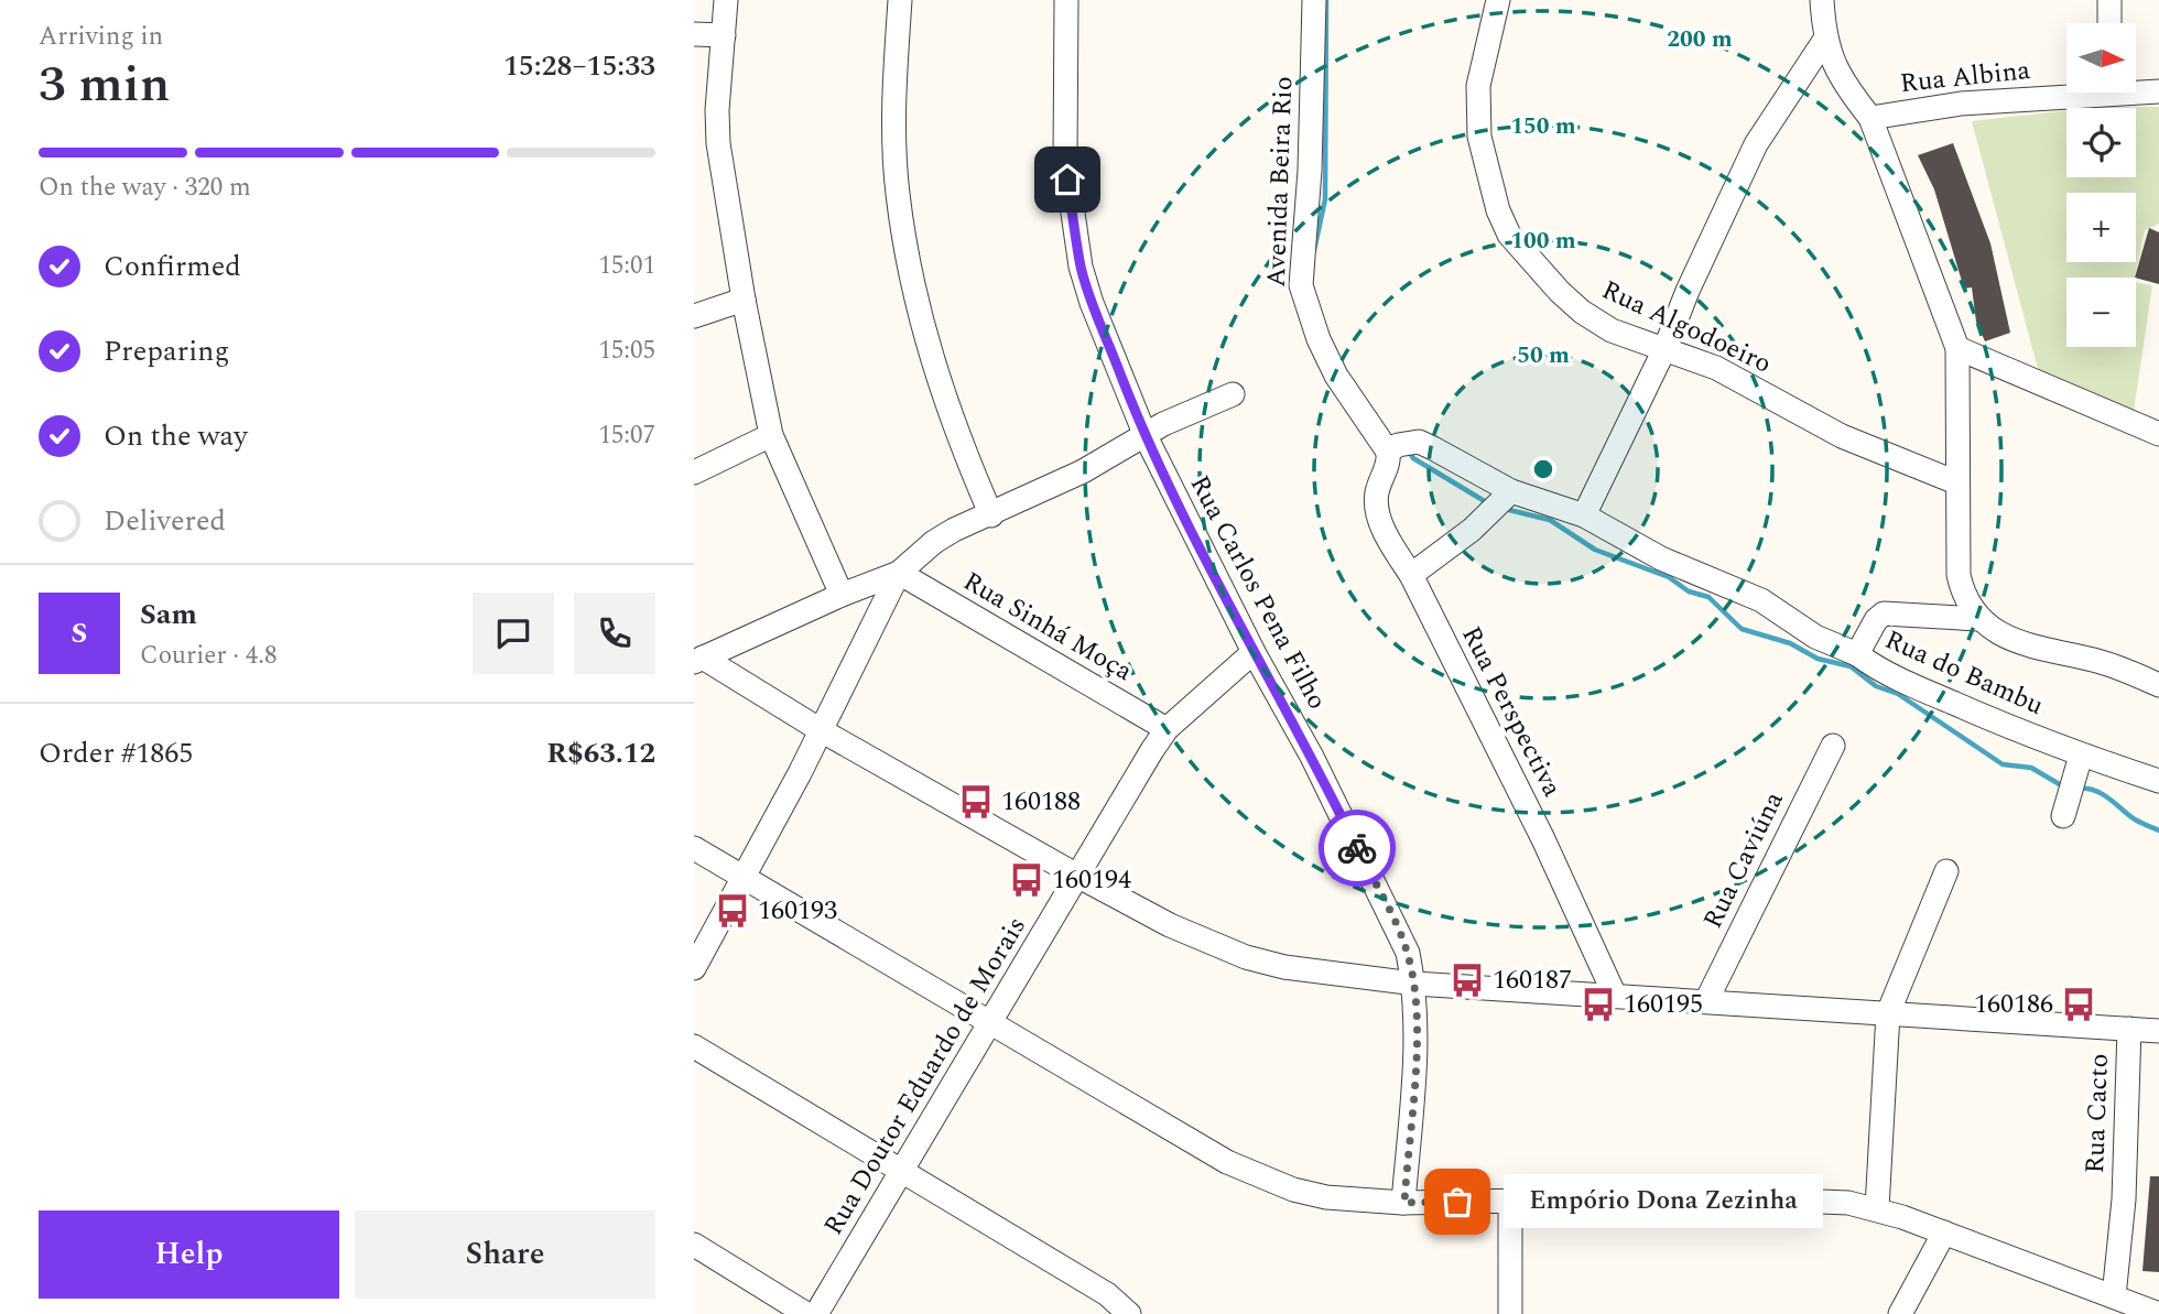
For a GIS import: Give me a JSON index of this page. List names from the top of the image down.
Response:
{
  "streets": {
    "street": [
      "Rua Albina",
      "Avenida Beira Rio",
      "Rua Algodoeiro",
      "Rua Carlos Pena Filho",
      "Rua Sinhá Moça",
      "Rua do Bambu",
      "Rua Perspectiva",
      "Rua Caviúna",
      "Rua Doutor Eduardo de Morais",
      "Rua Cacto"
    ]
  },
  "crossings": [
    ["Avenida Beira Rio", "Rua do Bambu"],
    ["Avenida Beira Rio", "Rua Perspectiva"],
    ["Rua Carlos Pena Filho", "Rua Doutor Eduardo de Morais"],
    ["Rua Sinhá Moça", "Rua Doutor Eduardo de Morais"]
  ],
  "places": {
    "bus stop": [
      "160188",
      "160194",
      "160193",
      "160187",
      "160195",
      "160186"
    ],
    "other": ["Empório Dona Zezinha"]
  },
  "north": "right",
  "page": {
    "heading": ["3 min", "Arriving in", "15:28–15:33"],
    "panel": [
      "Sam",
      "Courier · 4.8",
      "Order #1865",
      "R$63.12"
    ],
    "map_buttons": ["+", "−"],
    "bar": "On the way · 320 m",
    "list": [
      ["Confirmed", "15:01"],
      ["Preparing", "15:05"],
      ["On the way", "15:07"],
      "Delivered"
    ],
    "round": "S",
    "bubble": "Empório Dona Zezinha",
    "buttons": ["Help", "Share"]
  },
  "rings": [
    "200 m",
    "150 m",
    "100 m",
    "50 m"
  ]
}
